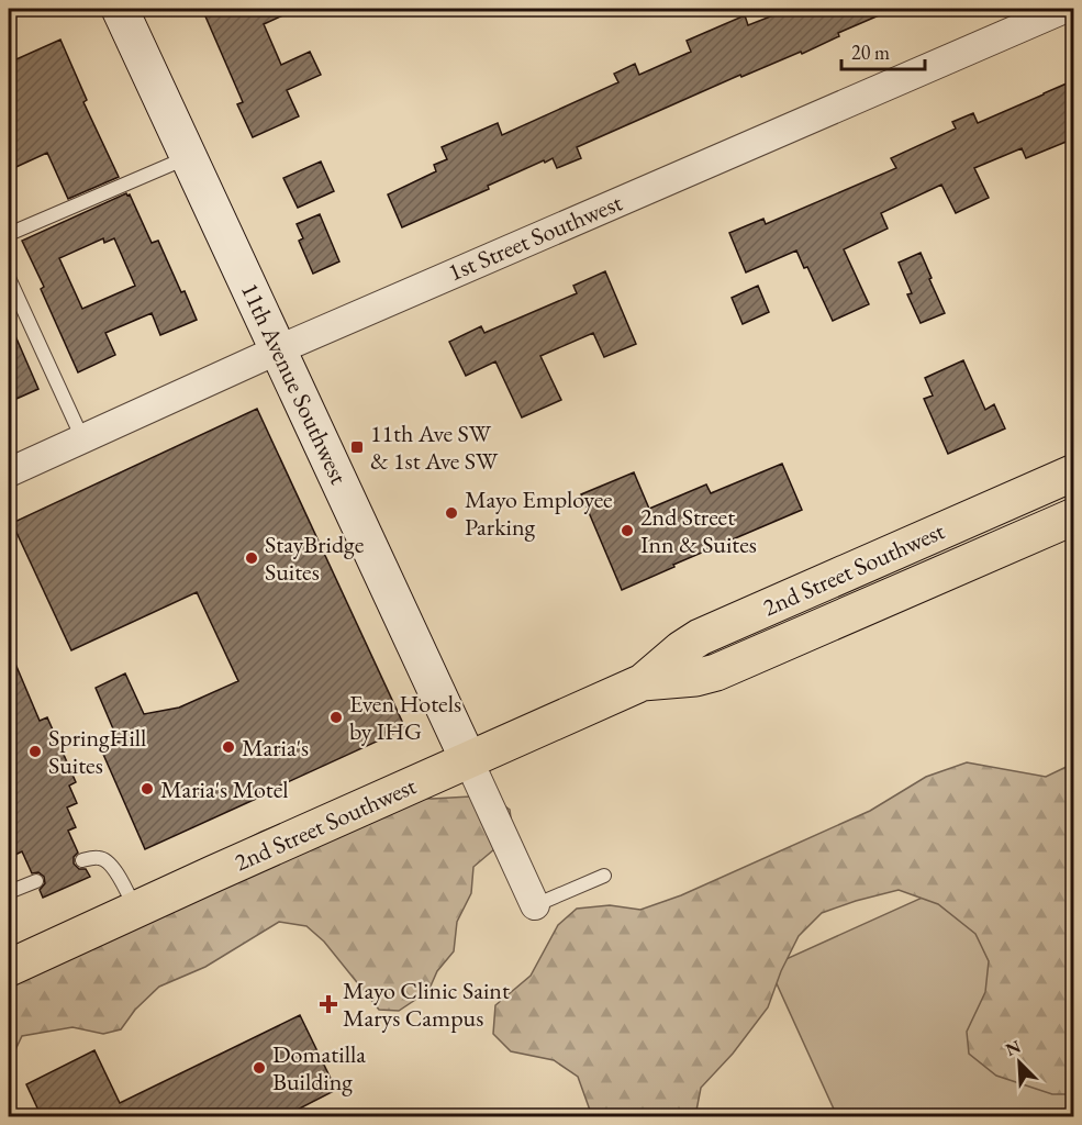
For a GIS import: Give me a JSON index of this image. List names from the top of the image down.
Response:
{
  "streets": {
    "main road": ["11th Avenue Southwest", "2nd Street Southwest"],
    "street": ["1st Street Southwest"]
  },
  "crossings": [
    ["1st Street Southwest", "11th Avenue Southwest"],
    ["11th Avenue Southwest", "2nd Street Southwest"]
  ],
  "places": {
    "transit": ["11th Ave SW & 1st Ave SW"],
    "other": [
      "Mayo Employee Parking",
      "2nd Street Inn & Suites",
      "StayBridge Suites",
      "Even Hotels by IHG",
      "Maria's",
      "SpringHill Suites",
      "Maria's Motel",
      "Domatilla Building"
    ],
    "health": ["Mayo Clinic Saint Marys Campus"]
  },
  "scale_bar": "20 m",
  "north": "top left"
}
